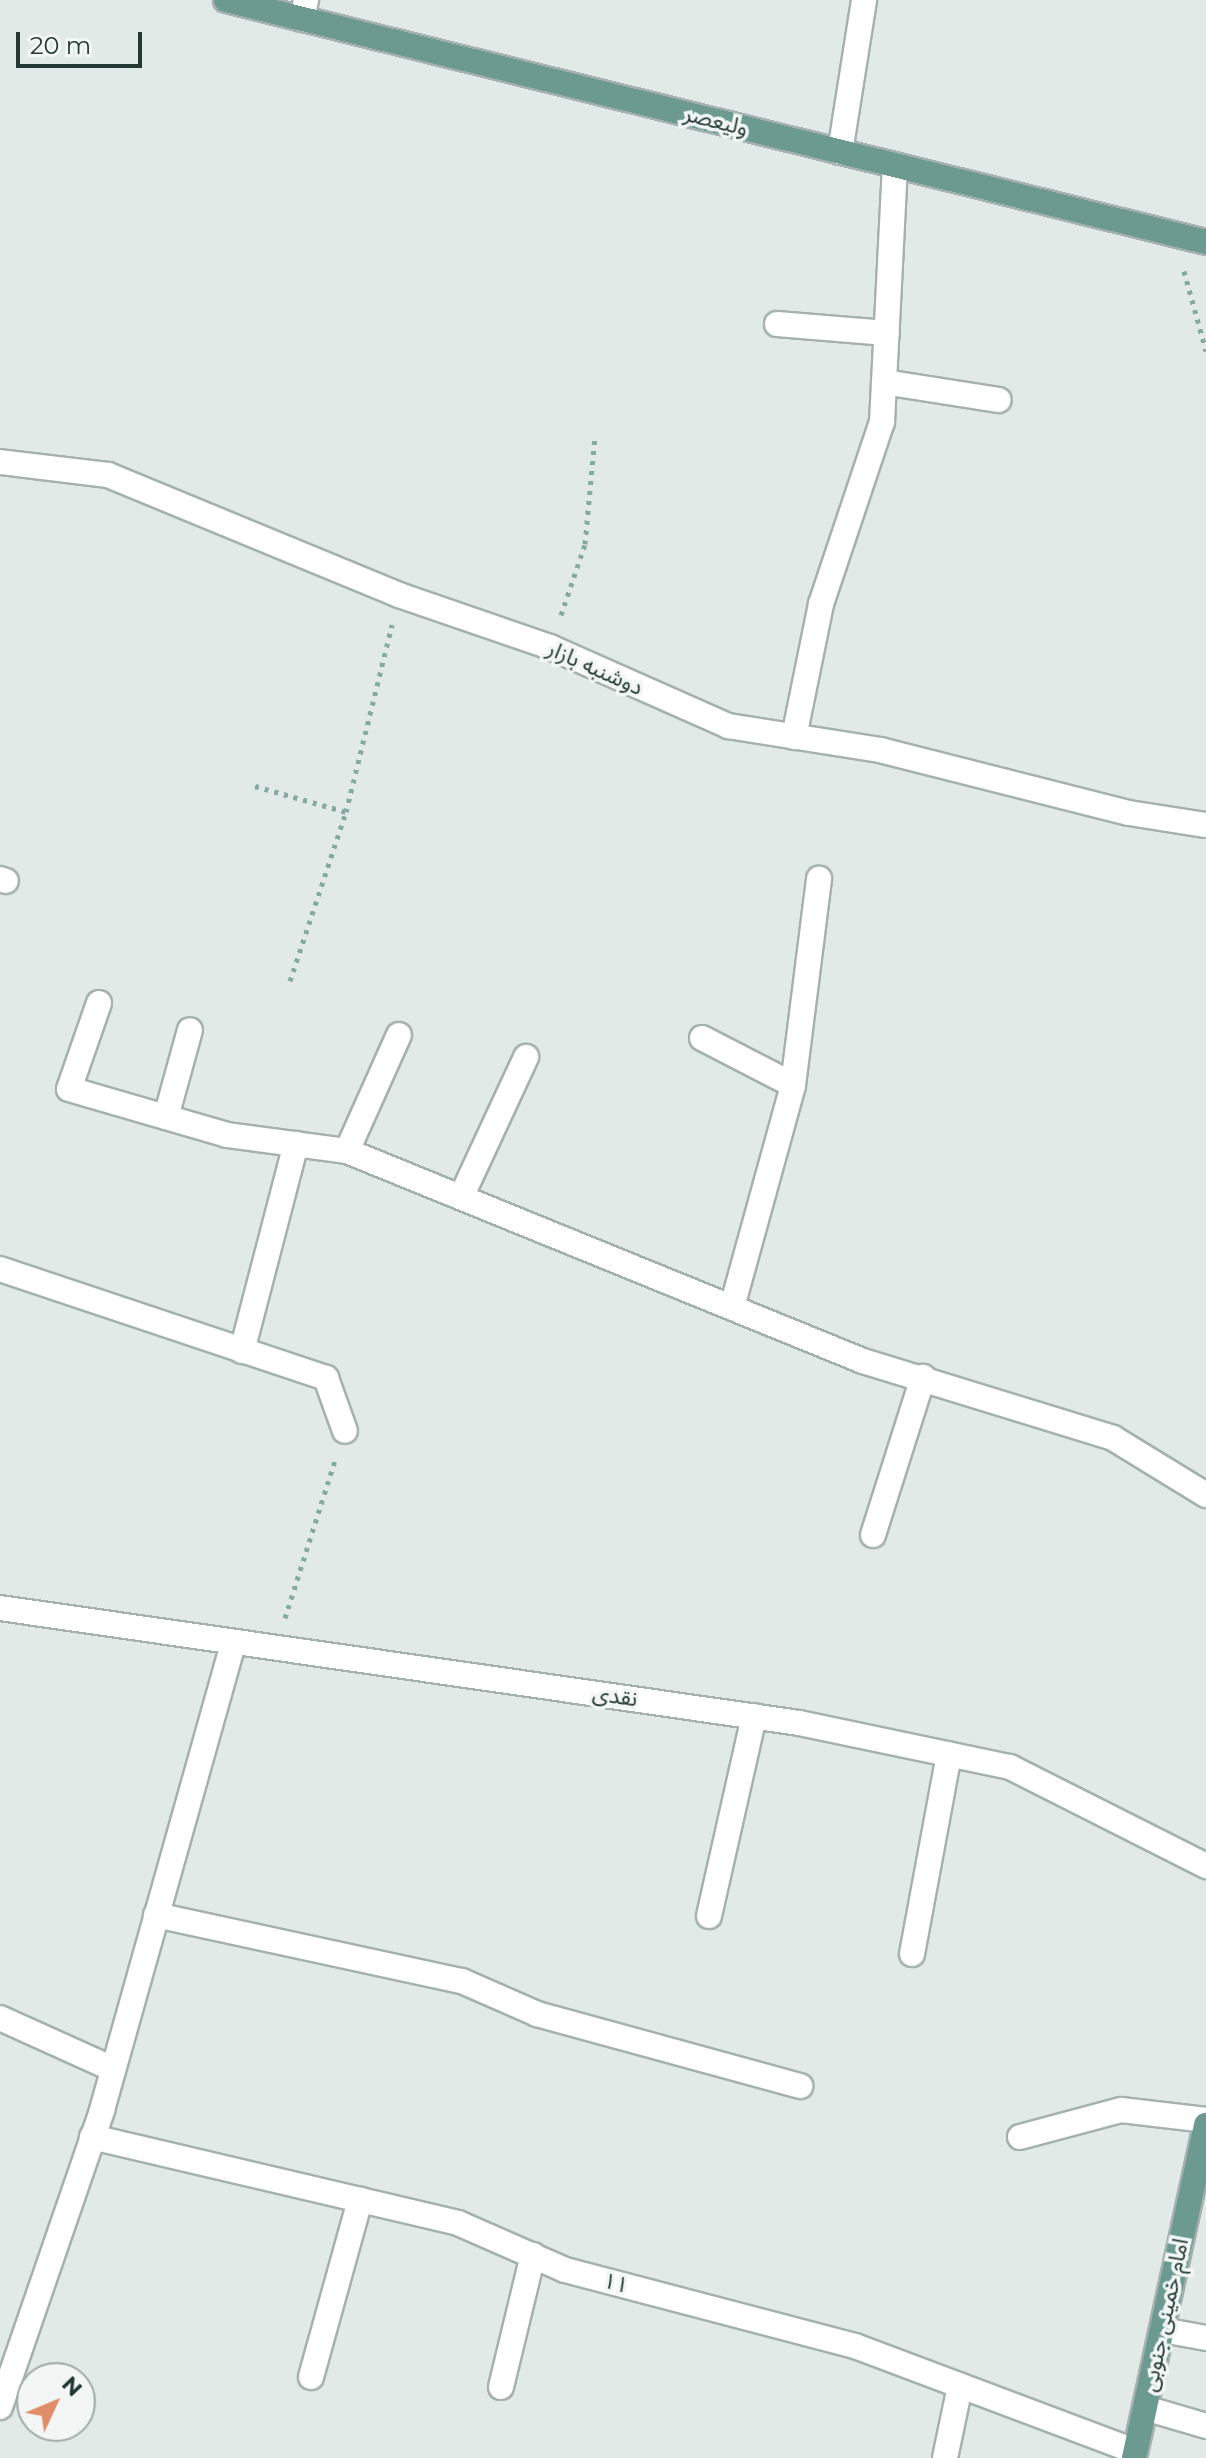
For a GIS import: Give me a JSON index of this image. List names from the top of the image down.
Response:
{
  "streets": {
    "main road": ["ولیعصر", "امام خمینی جنوبی"],
    "street": ["دوشنبه بازار", "نقدی", "۱۱"]
  },
  "crossings": [
    ["۱۱", "امام خمینی جنوبی"]
  ],
  "scale_bar": "20 m",
  "north": "top right"
}
